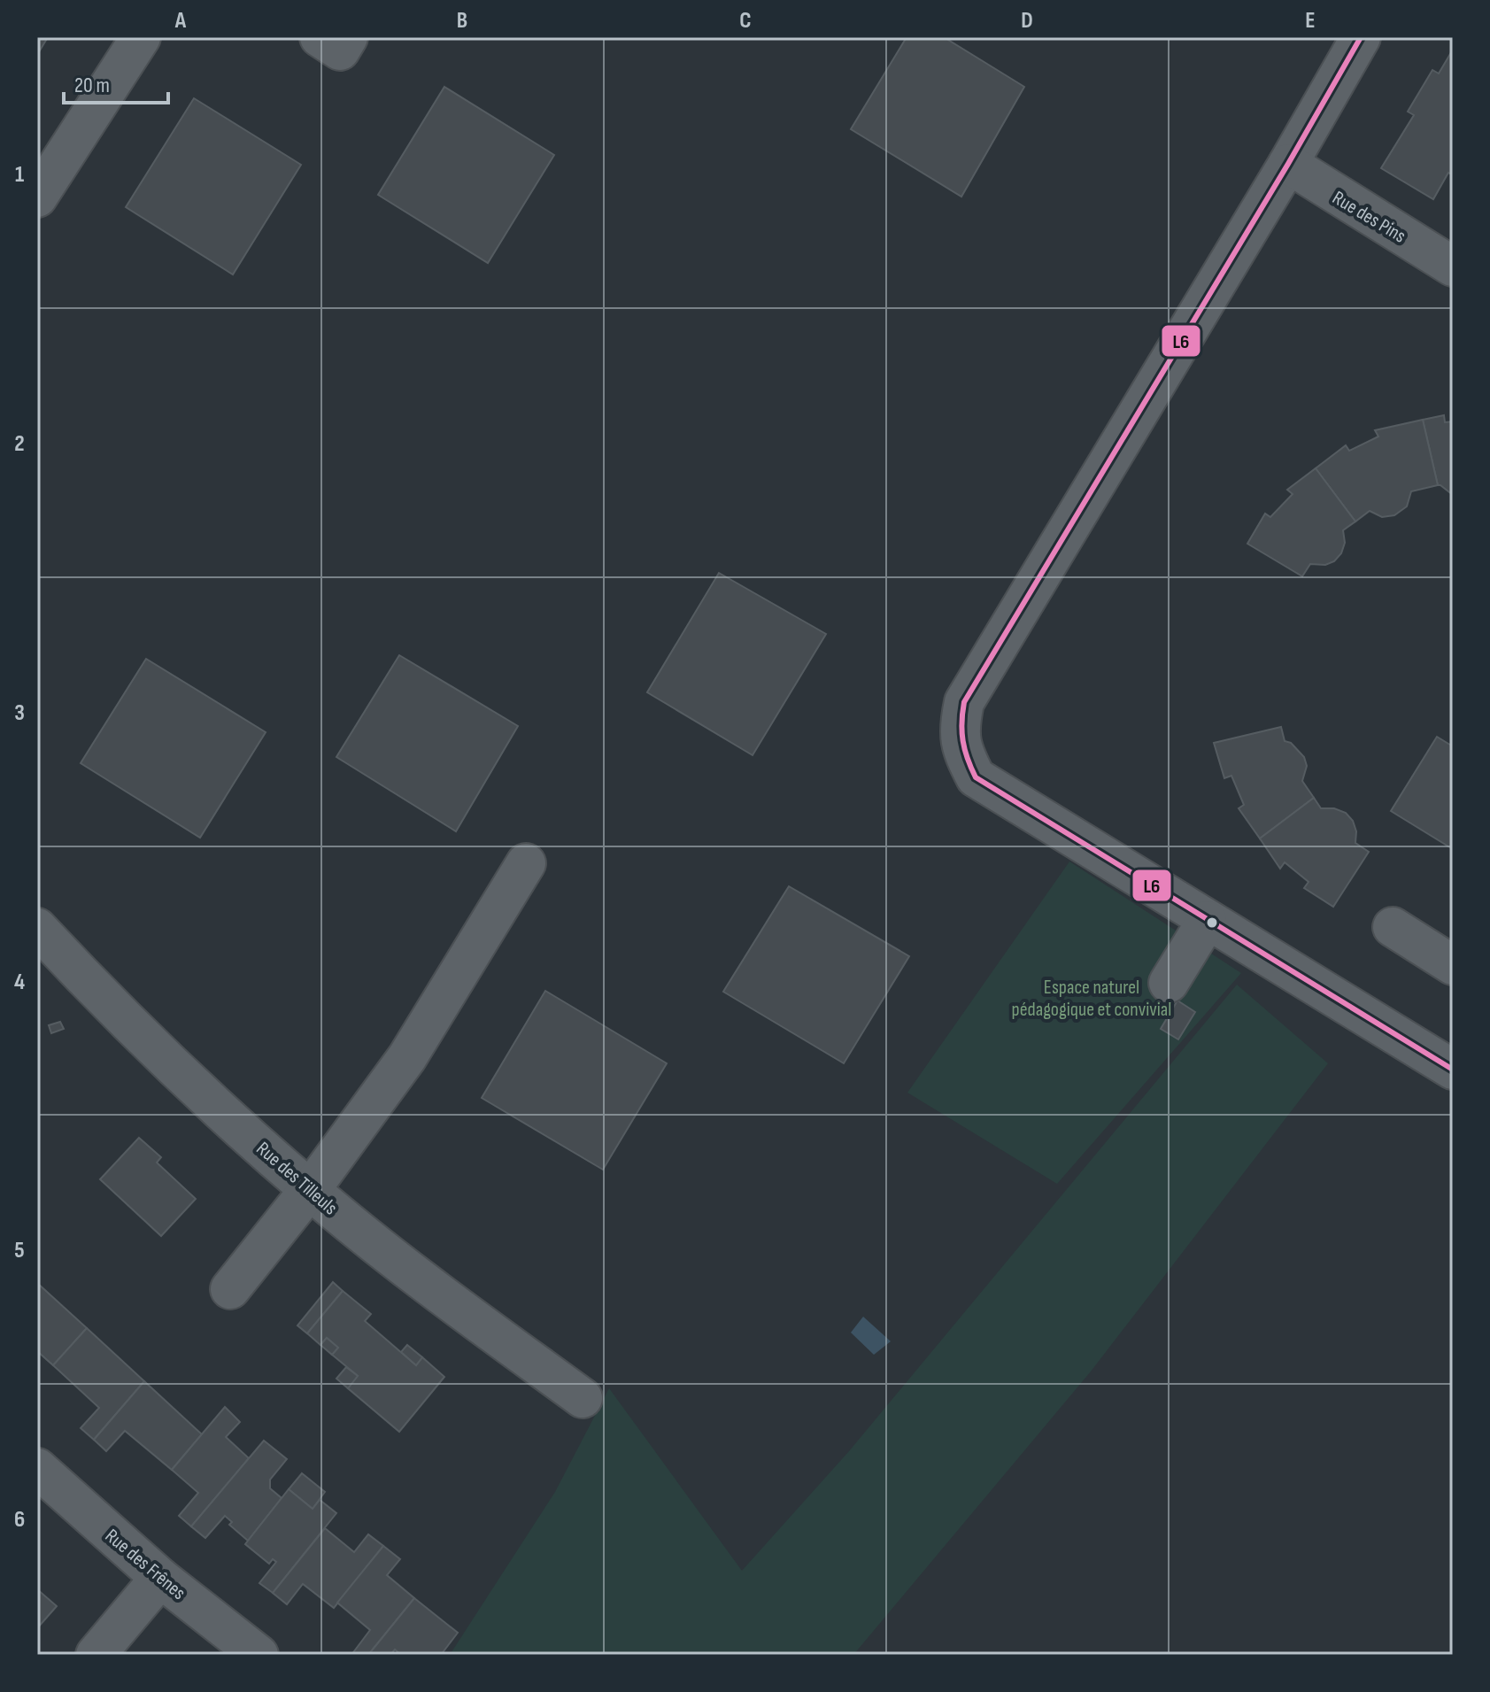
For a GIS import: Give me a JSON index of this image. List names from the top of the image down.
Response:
{
  "streets": {
    "street": ["Rue des Pins", "Rue des Tilleuls", "Rue des Frênes"]
  },
  "parks": ["Espace naturel pédagogique et convivial"],
  "lines": ["transit line L6"],
  "scale_bar": "20 m",
  "grid": {
    "columns": [
      "A",
      "B",
      "C",
      "D",
      "E"
    ],
    "rows": [
      "1",
      "2",
      "3",
      "4",
      "5",
      "6"
    ]
  }
}
